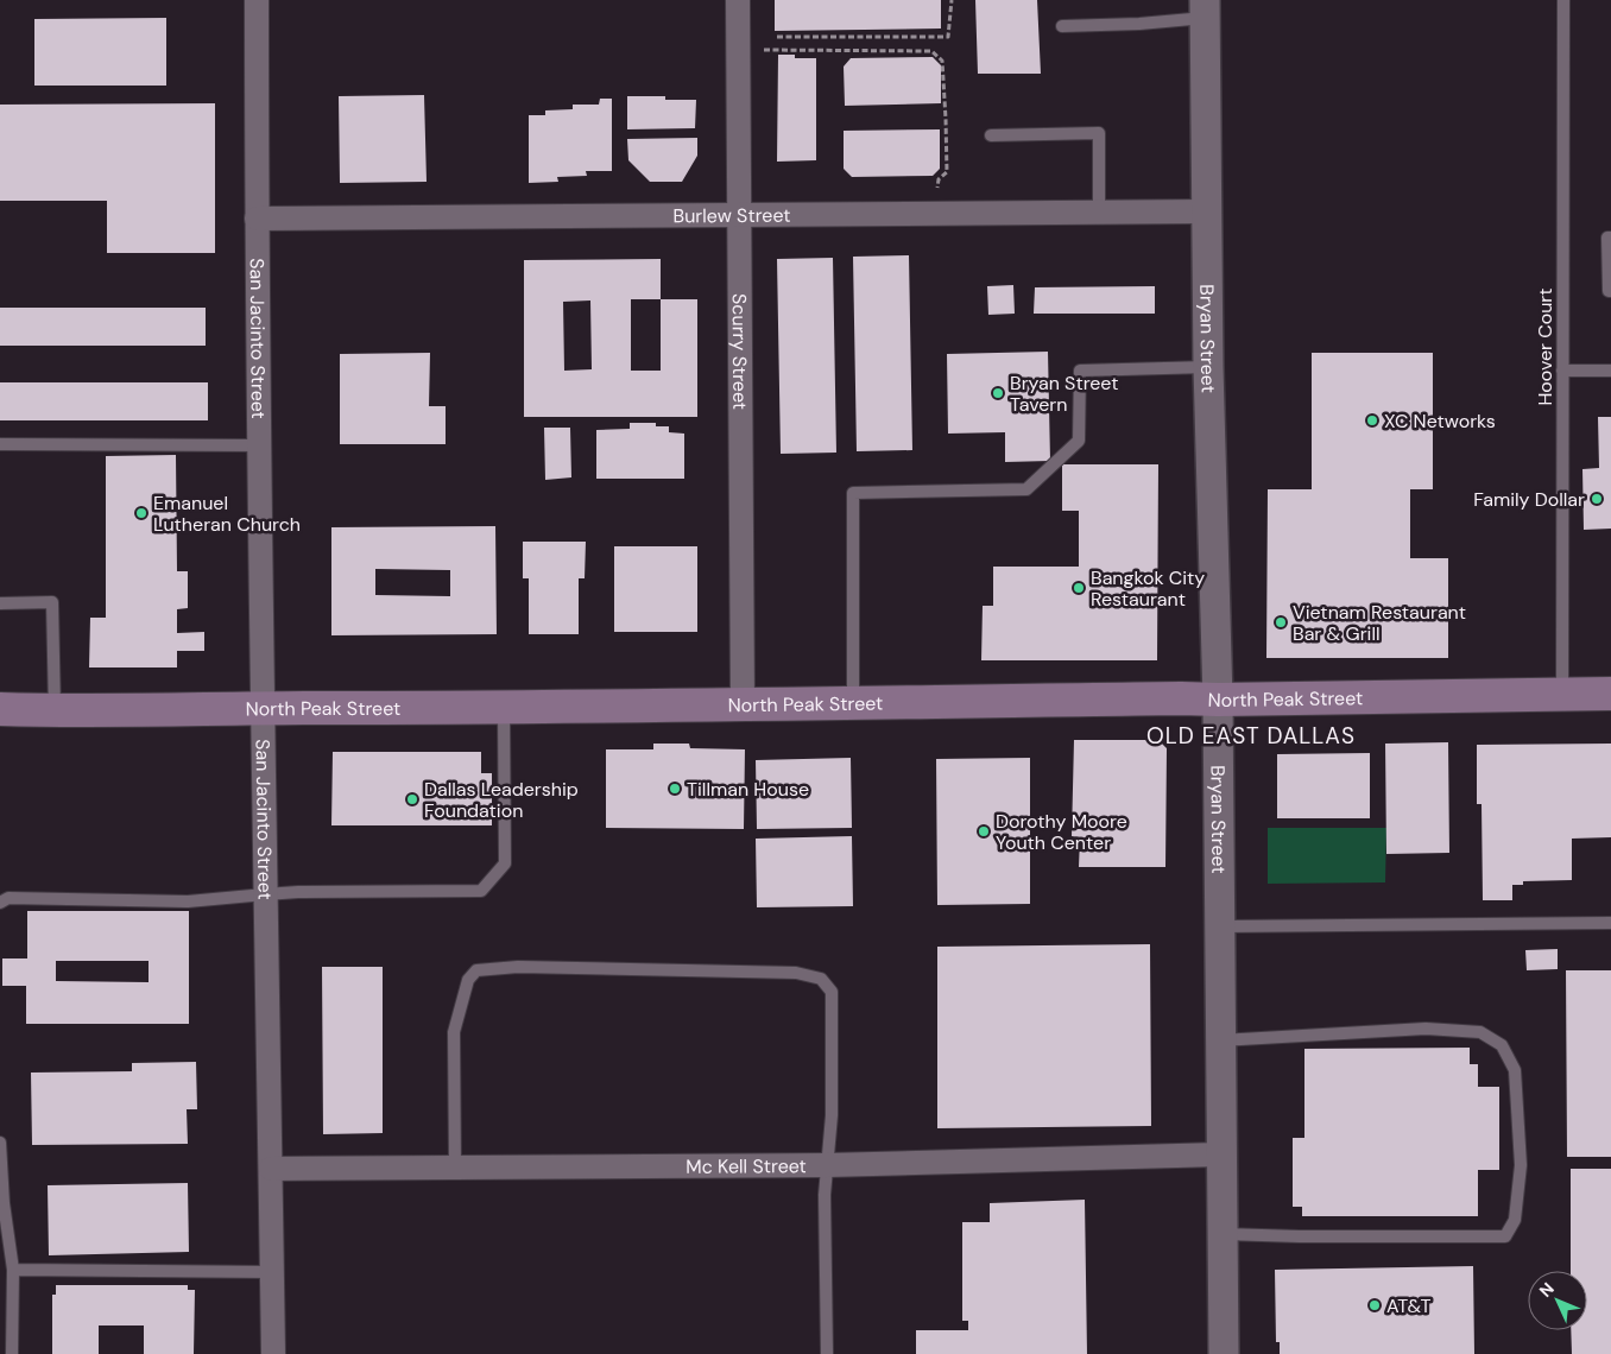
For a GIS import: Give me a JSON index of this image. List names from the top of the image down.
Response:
{
  "streets": {
    "main road": ["North Peak Street"],
    "street": [
      "Burlew Street",
      "San Jacinto Street",
      "Bryan Street",
      "Scurry Street",
      "Mc Kell Street"
    ],
    "lane": ["Hoover Court"]
  },
  "crossings": [
    ["Burlew Street", "San Jacinto Street"],
    ["Burlew Street", "Bryan Street"],
    ["Burlew Street", "Scurry Street"],
    ["San Jacinto Street", "North Peak Street"],
    ["San Jacinto Street", "Mc Kell Street"],
    ["Bryan Street", "North Peak Street"],
    ["Bryan Street", "Mc Kell Street"],
    ["Hoover Court", "North Peak Street"],
    ["Scurry Street", "North Peak Street"]
  ],
  "districts": ["OLD EAST DALLAS"],
  "places": [
    "Bryan Street Tavern",
    "XC Networks",
    "Family Dollar",
    "Emanuel Lutheran Church",
    "Bangkok City Restaurant",
    "Vietnam Restaurant Bar & Grill",
    "Tillman House",
    "Dallas Leadership Foundation",
    "Dorothy Moore Youth Center",
    "AT&T"
  ],
  "north": "top left"
}
